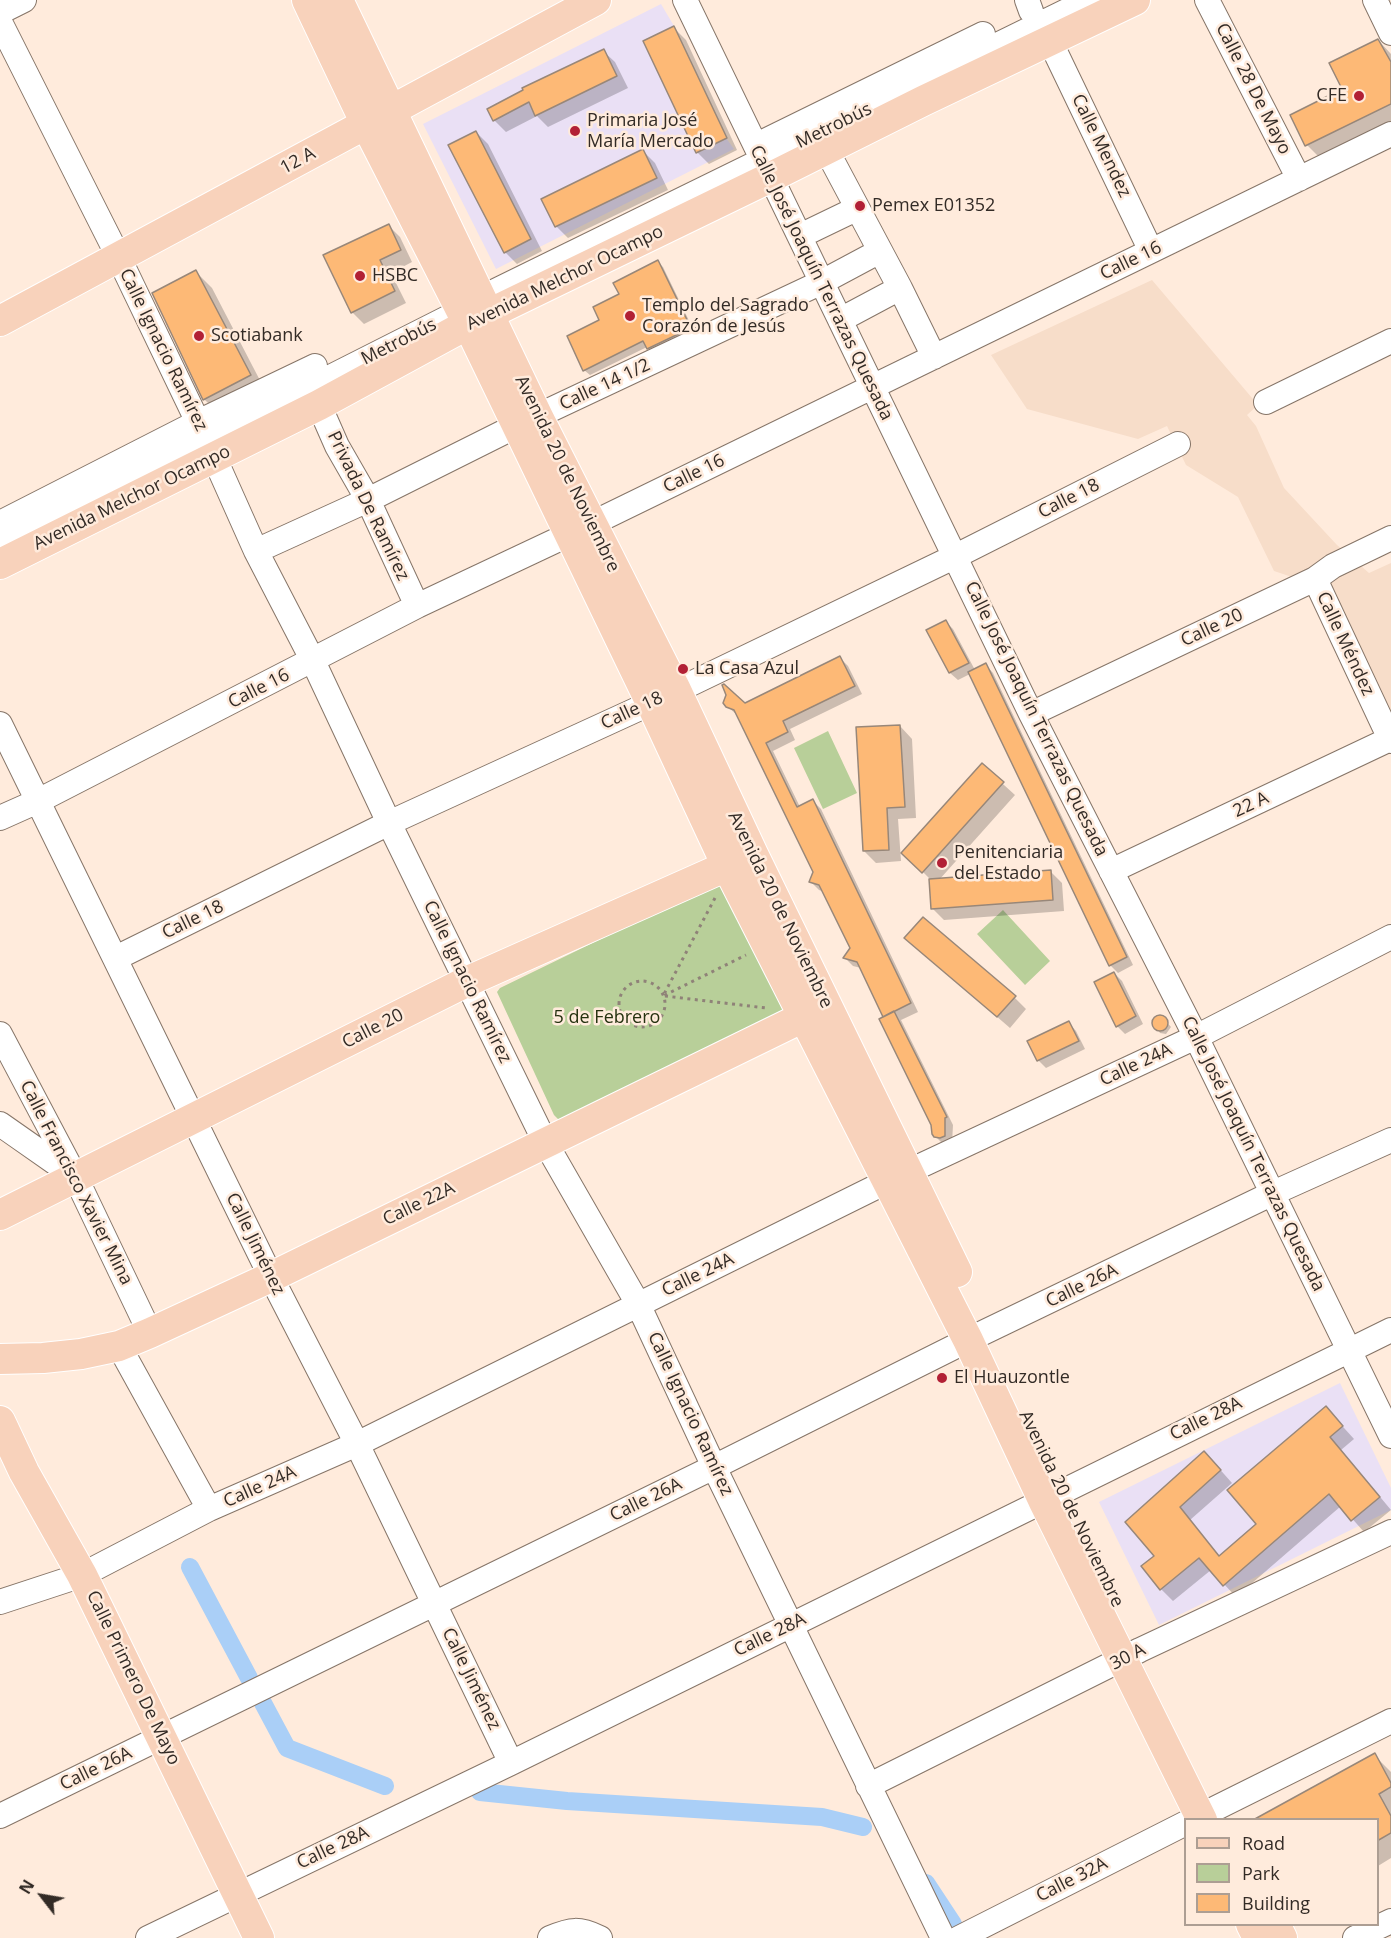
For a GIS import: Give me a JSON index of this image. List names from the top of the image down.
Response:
{
  "streets": {
    "main road": [
      "12 A",
      "Avenida Melchor Ocampo",
      "Avenida 20 de Noviembre",
      "Calle 20",
      "Calle 22A",
      "Calle Primero De Mayo"
    ],
    "street": [
      "Calle 28 De Mayo",
      "Metrobús",
      "Calle Mendez",
      "Calle 16",
      "Calle José Joaquín Terrazas Quesada",
      "Calle Ignacio Ramírez",
      "Calle 14 1/2",
      "Calle 18",
      "Privada De Ramírez",
      "Calle Méndez",
      "22 A",
      "Calle 24A",
      "Calle Francisco Xavier Mina",
      "Calle Jiménez",
      "Calle 26A",
      "Calle 28A",
      "30 A",
      "Calle 32A"
    ]
  },
  "crossings": [
    ["Calle 28 De Mayo", "Calle 16"],
    ["Metrobús", "Avenida Melchor Ocampo"],
    ["Metrobús", "Calle José Joaquín Terrazas Quesada"],
    ["Calle Mendez", "Calle 16"],
    ["Calle Mendez", "Avenida Melchor Ocampo"],
    ["12 A", "Calle Ignacio Ramírez"],
    ["12 A", "Avenida 20 de Noviembre"],
    ["Calle 16", "Calle José Joaquín Terrazas Quesada"],
    ["Calle 16", "Calle Ignacio Ramírez"],
    ["Calle 16", "Avenida 20 de Noviembre"],
    ["Calle 16", "Privada De Ramírez"],
    ["Calle 16", "Calle Jiménez"],
    ["Avenida Melchor Ocampo", "Calle José Joaquín Terrazas Quesada"],
    ["Avenida Melchor Ocampo", "Calle Ignacio Ramírez"],
    ["Avenida Melchor Ocampo", "Avenida 20 de Noviembre"],
    ["Avenida Melchor Ocampo", "Privada De Ramírez"],
    ["Calle José Joaquín Terrazas Quesada", "Calle 14 1/2"],
    ["Calle José Joaquín Terrazas Quesada", "Calle 18"],
    ["Calle José Joaquín Terrazas Quesada", "Calle 20"],
    ["Calle José Joaquín Terrazas Quesada", "22 A"],
    ["Calle José Joaquín Terrazas Quesada", "Calle 24A"],
    ["Calle José Joaquín Terrazas Quesada", "Calle 26A"],
    ["Calle José Joaquín Terrazas Quesada", "Calle 28A"],
    ["Calle Ignacio Ramírez", "Calle 14 1/2"],
    ["Calle Ignacio Ramírez", "Calle 18"],
    ["Calle Ignacio Ramírez", "Calle 20"],
    ["Calle Ignacio Ramírez", "Calle 24A"],
    ["Calle Ignacio Ramírez", "Calle 22A"],
    ["Calle Ignacio Ramírez", "Calle 26A"],
    ["Calle Ignacio Ramírez", "Calle 28A"],
    ["Calle Ignacio Ramírez", "30 A"],
    ["Calle 14 1/2", "Avenida 20 de Noviembre"],
    ["Calle 14 1/2", "Privada De Ramírez"],
    ["Avenida 20 de Noviembre", "Calle 18"],
    ["Avenida 20 de Noviembre", "Calle 20"],
    ["Avenida 20 de Noviembre", "Calle 24A"],
    ["Avenida 20 de Noviembre", "Calle 22A"],
    ["Avenida 20 de Noviembre", "Calle 26A"],
    ["Avenida 20 de Noviembre", "Calle 28A"],
    ["Avenida 20 de Noviembre", "30 A"],
    ["Avenida 20 de Noviembre", "Calle 32A"],
    ["Calle 18", "Calle Jiménez"],
    ["Calle 20", "Calle Méndez"],
    ["Calle 20", "Calle Francisco Xavier Mina"],
    ["Calle 20", "Calle Jiménez"],
    ["Calle Méndez", "22 A"],
    ["Calle 24A", "Calle Jiménez"],
    ["Calle 24A", "Calle Primero De Mayo"],
    ["Calle Francisco Xavier Mina", "Calle 22A"],
    ["Calle 22A", "Calle Jiménez"],
    ["Calle Jiménez", "Calle 26A"],
    ["Calle Jiménez", "Calle 28A"],
    ["Calle 26A", "Calle Primero De Mayo"],
    ["Calle 28A", "Calle Primero De Mayo"]
  ],
  "parks": ["5 de Febrero"],
  "places": [
    "CFE",
    "Primaria José María Mercado",
    "Pemex E01352",
    "HSBC",
    "Templo del Sagrado Corazón de Jesús",
    "Scotiabank",
    "La Casa Azul",
    "Penitenciaria del Estado",
    "El Huauzontle"
  ],
  "legend": ["Road", "Park", "Building"],
  "north": "top left"
}
